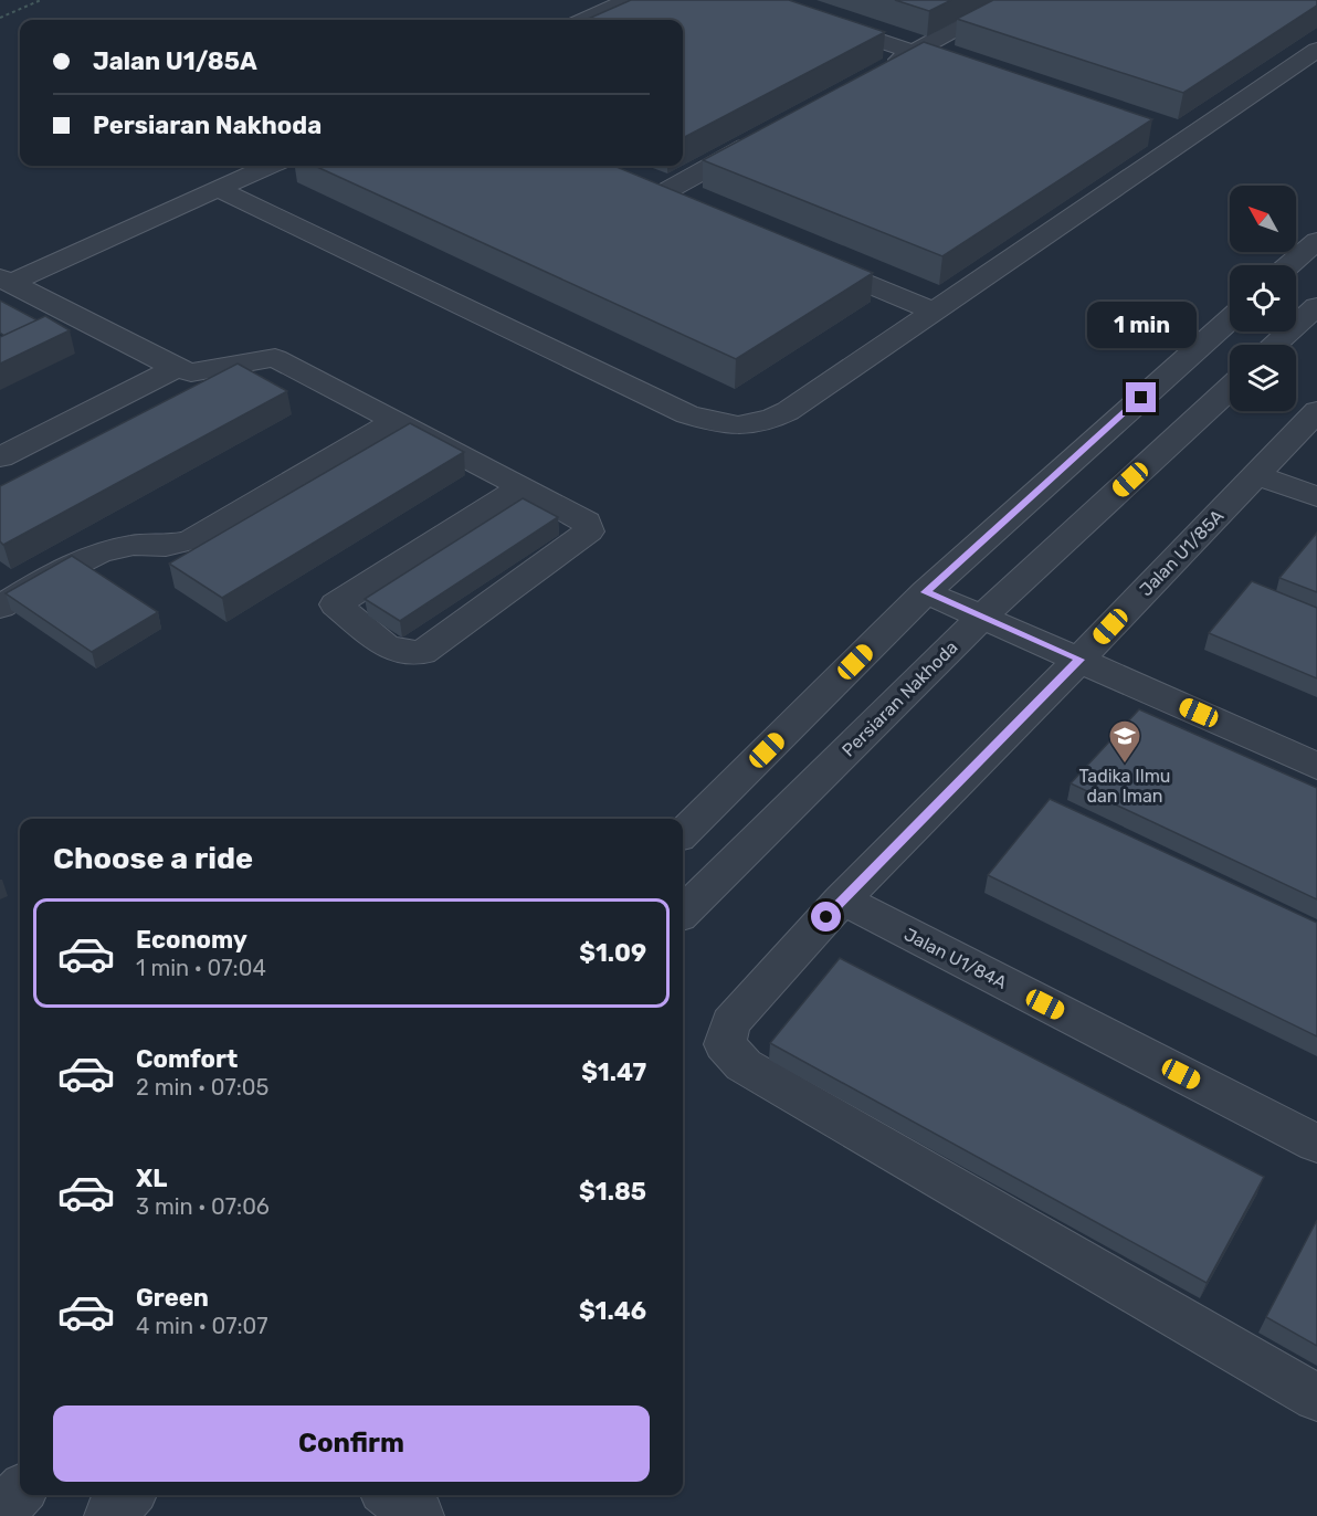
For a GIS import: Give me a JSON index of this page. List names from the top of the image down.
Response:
{
  "streets": {
    "street": ["Jalan U1/85A", "Persiaran Nakhoda", "Jalan U1/84A"]
  },
  "crossings": [
    ["Jalan U1/85A", "Jalan U1/84A"]
  ],
  "places": {
    "school or university": ["Tadika Ilmu dan Iman"]
  },
  "north": "top left",
  "page": {
    "banner": ["Jalan U1/85A", "Persiaran Nakhoda"],
    "bubble": "1 min",
    "heading": "Choose a ride",
    "list": [
      {
        "name": "Economy",
        "note": "1 min · 07:04",
        "value": "$1.09"
      },
      {
        "name": "Comfort",
        "note": "2 min · 07:05",
        "value": "$1.47"
      },
      {
        "name": "XL",
        "note": "3 min · 07:06",
        "value": "$1.85"
      },
      {
        "name": "Green",
        "note": "4 min · 07:07",
        "value": "$1.46"
      }
    ],
    "buttons": "Confirm"
  }
}
